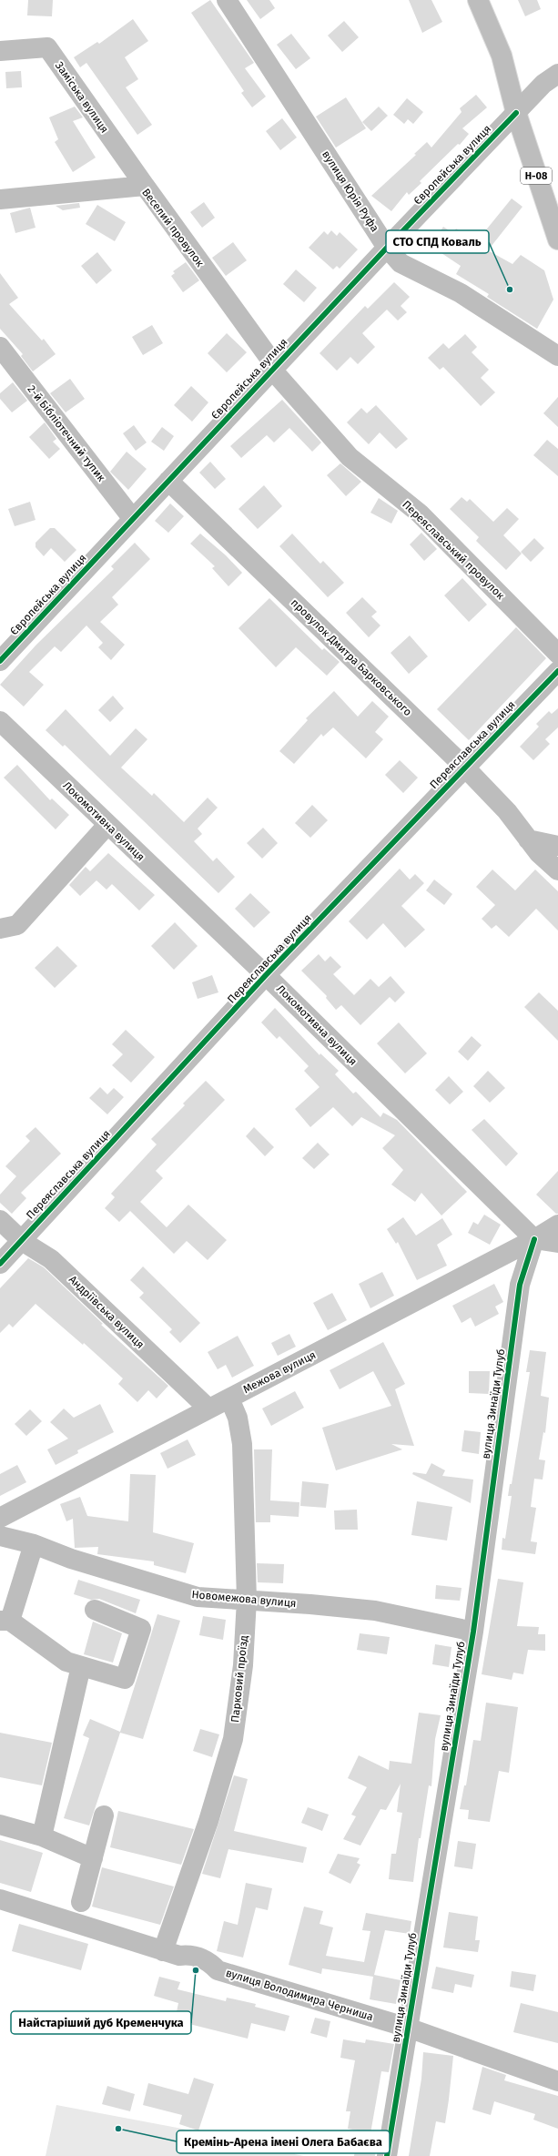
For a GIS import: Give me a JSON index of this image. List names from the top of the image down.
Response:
{
  "streets": {
    "street": [
      "Заміська вулиця",
      "Європейська вулиця",
      "Н-08",
      "вулиця Юрія Руфа",
      "Веселий провулок",
      "2-й Бібліотечний тупик",
      "Переяславський провулок",
      "провулок Дмитра Барковського",
      "Переяславська вулиця",
      "Локомотивна вулиця",
      "Андріївська вулиця",
      "Межова вулиця",
      "вулиця Зинаїди Тулуб",
      "Новомежова вулиця",
      "Парковий проїзд",
      "вулиця Володимира Черниша"
    ]
  },
  "crossings": [
    ["Заміська вулиця", "Веселий провулок"],
    ["Європейська вулиця", "Н-08"],
    ["Європейська вулиця", "вулиця Юрія Руфа"],
    ["Європейська вулиця", "Веселий провулок"],
    ["Європейська вулиця", "2-й Бібліотечний тупик"],
    ["Європейська вулиця", "Переяславський провулок"],
    ["Європейська вулиця", "провулок Дмитра Барковського"],
    ["Веселий провулок", "Переяславський провулок"],
    ["провулок Дмитра Барковського", "Переяславська вулиця"],
    ["Переяславська вулиця", "Локомотивна вулиця"],
    ["Переяславська вулиця", "Андріївська вулиця"],
    ["Локомотивна вулиця", "Межова вулиця"],
    ["Локомотивна вулиця", "вулиця Зинаїди Тулуб"],
    ["Андріївська вулиця", "Межова вулиця"],
    ["Межова вулиця", "вулиця Зинаїди Тулуб"],
    ["Межова вулиця", "Парковий проїзд"],
    ["вулиця Зинаїди Тулуб", "Новомежова вулиця"],
    ["вулиця Зинаїди Тулуб", "вулиця Володимира Черниша"],
    ["Новомежова вулиця", "Парковий проїзд"],
    ["Парковий проїзд", "вулиця Володимира Черниша"]
  ],
  "places": ["СТО СПД Коваль", "Найстаріший дуб Кременчука", "Кремінь-Арена імені Олега Бабаєва"]
}
